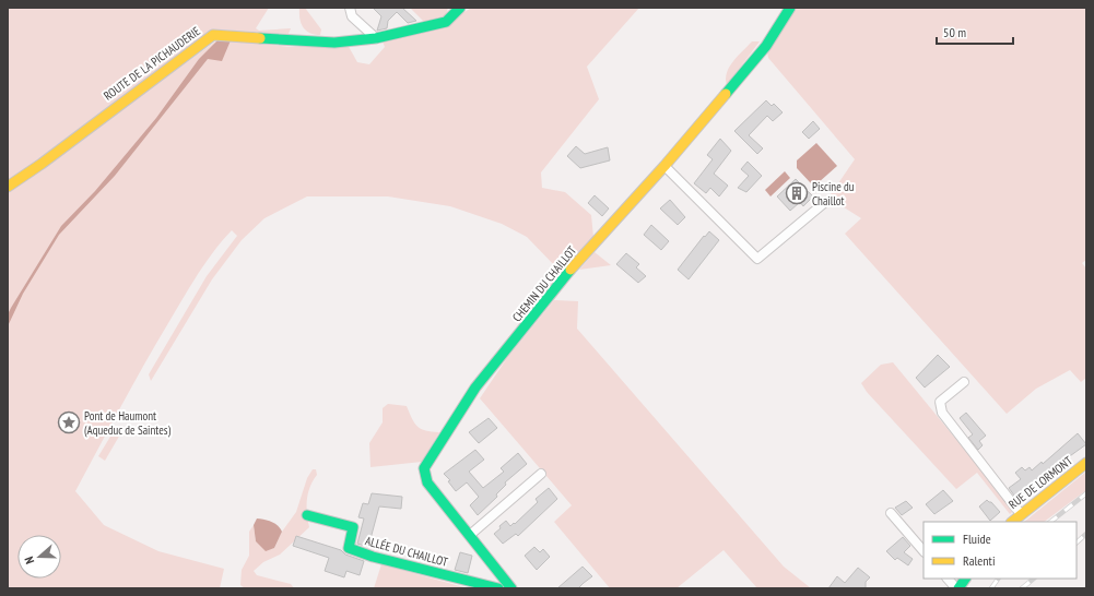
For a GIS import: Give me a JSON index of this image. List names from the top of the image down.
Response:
{
  "streets": {
    "street": [
      "ROUTE DE LA PICHAUDERIE",
      "CHEMIN DU CHAILLOT",
      "RUE DE LORMONT",
      "ALLÉE DU CHAILLOT"
    ]
  },
  "places": {
    "building": ["Piscine du Chaillot"],
    "place": ["Pont de Haumont (Aqueduc de Saintes)"]
  },
  "legend": ["Fluide", "Ralenti"],
  "scale_bar": "50 m",
  "north": "left"
}
